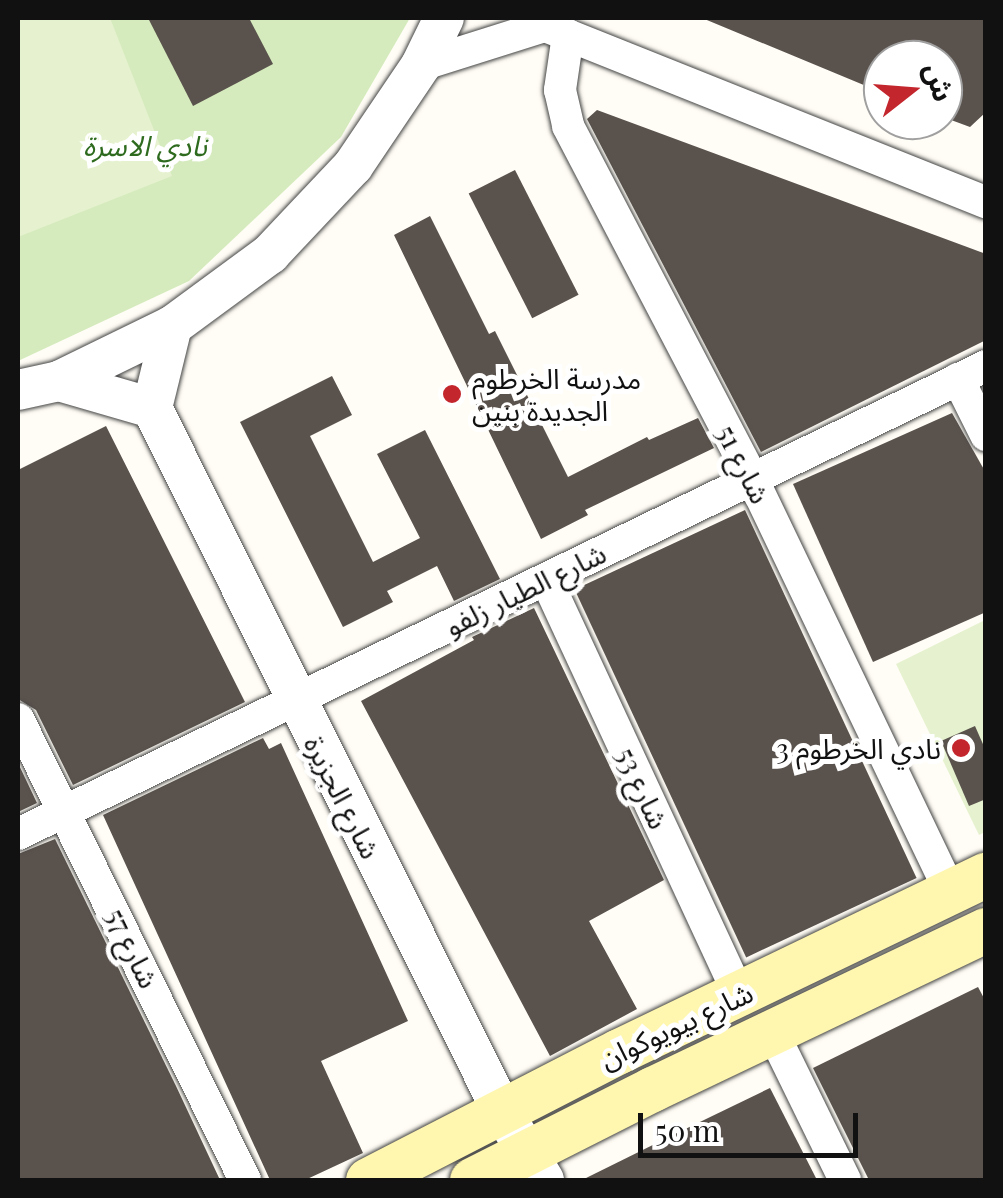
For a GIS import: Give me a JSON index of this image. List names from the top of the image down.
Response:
{
  "streets": {
    "main road": ["شارع بيويوكوان"],
    "street": [
      "شارع 51",
      "شارع الطيار زلفو",
      "شارع 53",
      "شارع الجزيرة",
      "شارع 57"
    ]
  },
  "crossings": [
    ["شارع 51", "شارع الطيار زلفو"],
    ["شارع 51", "شارع بيويوكوان"],
    ["شارع الطيار زلفو", "شارع 53"],
    ["شارع الطيار زلفو", "شارع الجزيرة"],
    ["شارع الطيار زلفو", "شارع 57"],
    ["شارع 53", "شارع بيويوكوان"],
    ["شارع الجزيرة", "شارع بيويوكوان"]
  ],
  "parks": ["نادي الاسرة"],
  "places": ["مدرسة الخرطوم الجديدة بنين", "نادي الخرطوم 3"],
  "scale_bar": "50 m",
  "north": "right"
}
